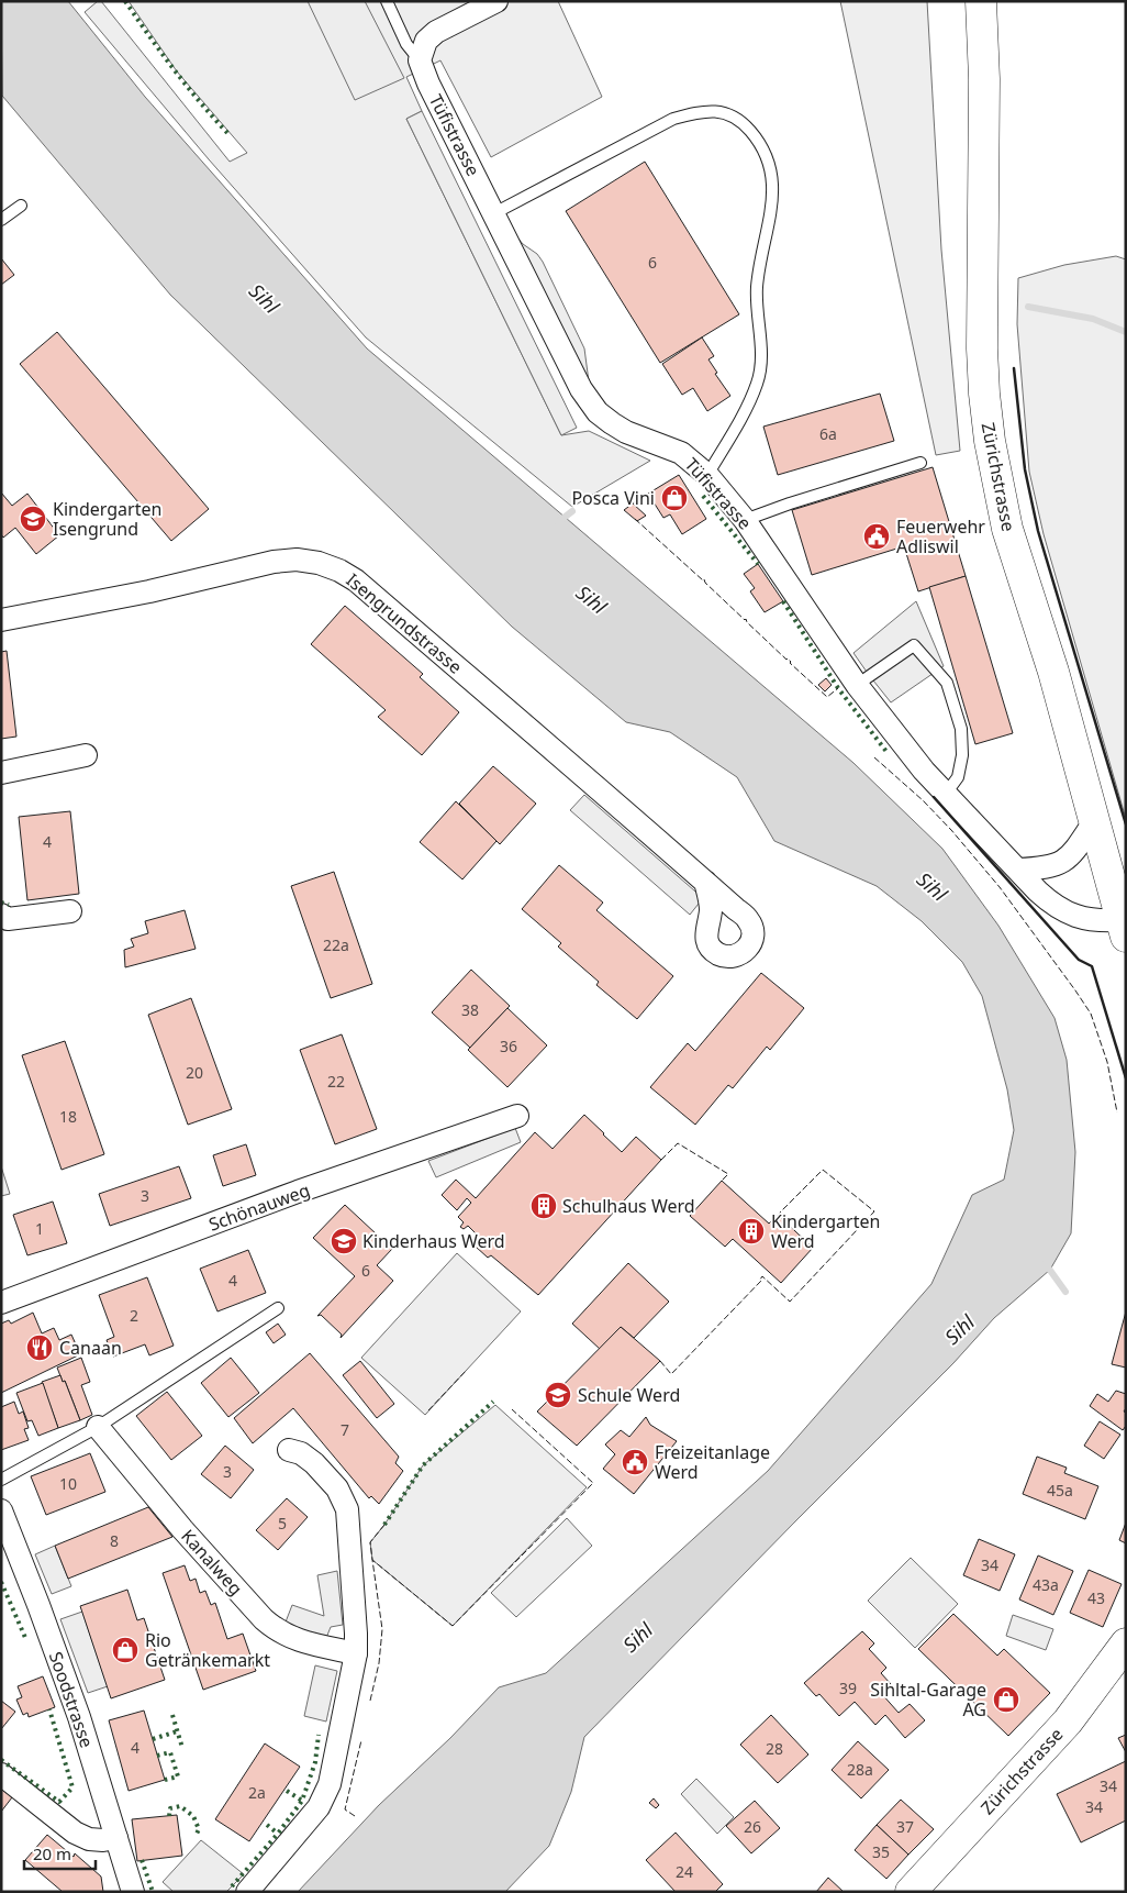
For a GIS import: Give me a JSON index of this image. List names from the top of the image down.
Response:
{
  "streets": {
    "main road": ["Zürichstrasse"],
    "street": [
      "Tüfistrasse",
      "Isengrundstrasse",
      "Schönauweg",
      "Kanalweg",
      "Soodstrasse"
    ]
  },
  "crossings": [
    ["Tüfistrasse", "Zürichstrasse"]
  ],
  "water": ["Sihl"],
  "places": {
    "shop": ["Posca Vini", "Rio Getränkemarkt", "Sihltal-Garage AG"],
    "school or university": ["Kindergarten Isengrund", "Kinderhaus Werd", "Schule Werd"],
    "public building": ["Feuerwehr Adliswil", "Freizeitanlage Werd"],
    "building": ["Schulhaus Werd", "Kindergarten Werd"],
    "restaurant": ["Canaan"]
  },
  "house_numbers": [
    "6",
    "6a",
    "4",
    "22a",
    "38",
    "36",
    "20",
    "22",
    "18",
    "3",
    "1",
    "6",
    "4",
    "2",
    "7",
    "3",
    "10",
    "45a",
    "5",
    "8",
    "34",
    "43a",
    "43",
    "39",
    "4",
    "28",
    "28a",
    "34",
    "2a",
    "34",
    "26",
    "37",
    "35",
    "24"
  ],
  "scale_bar": "20 m"
}
